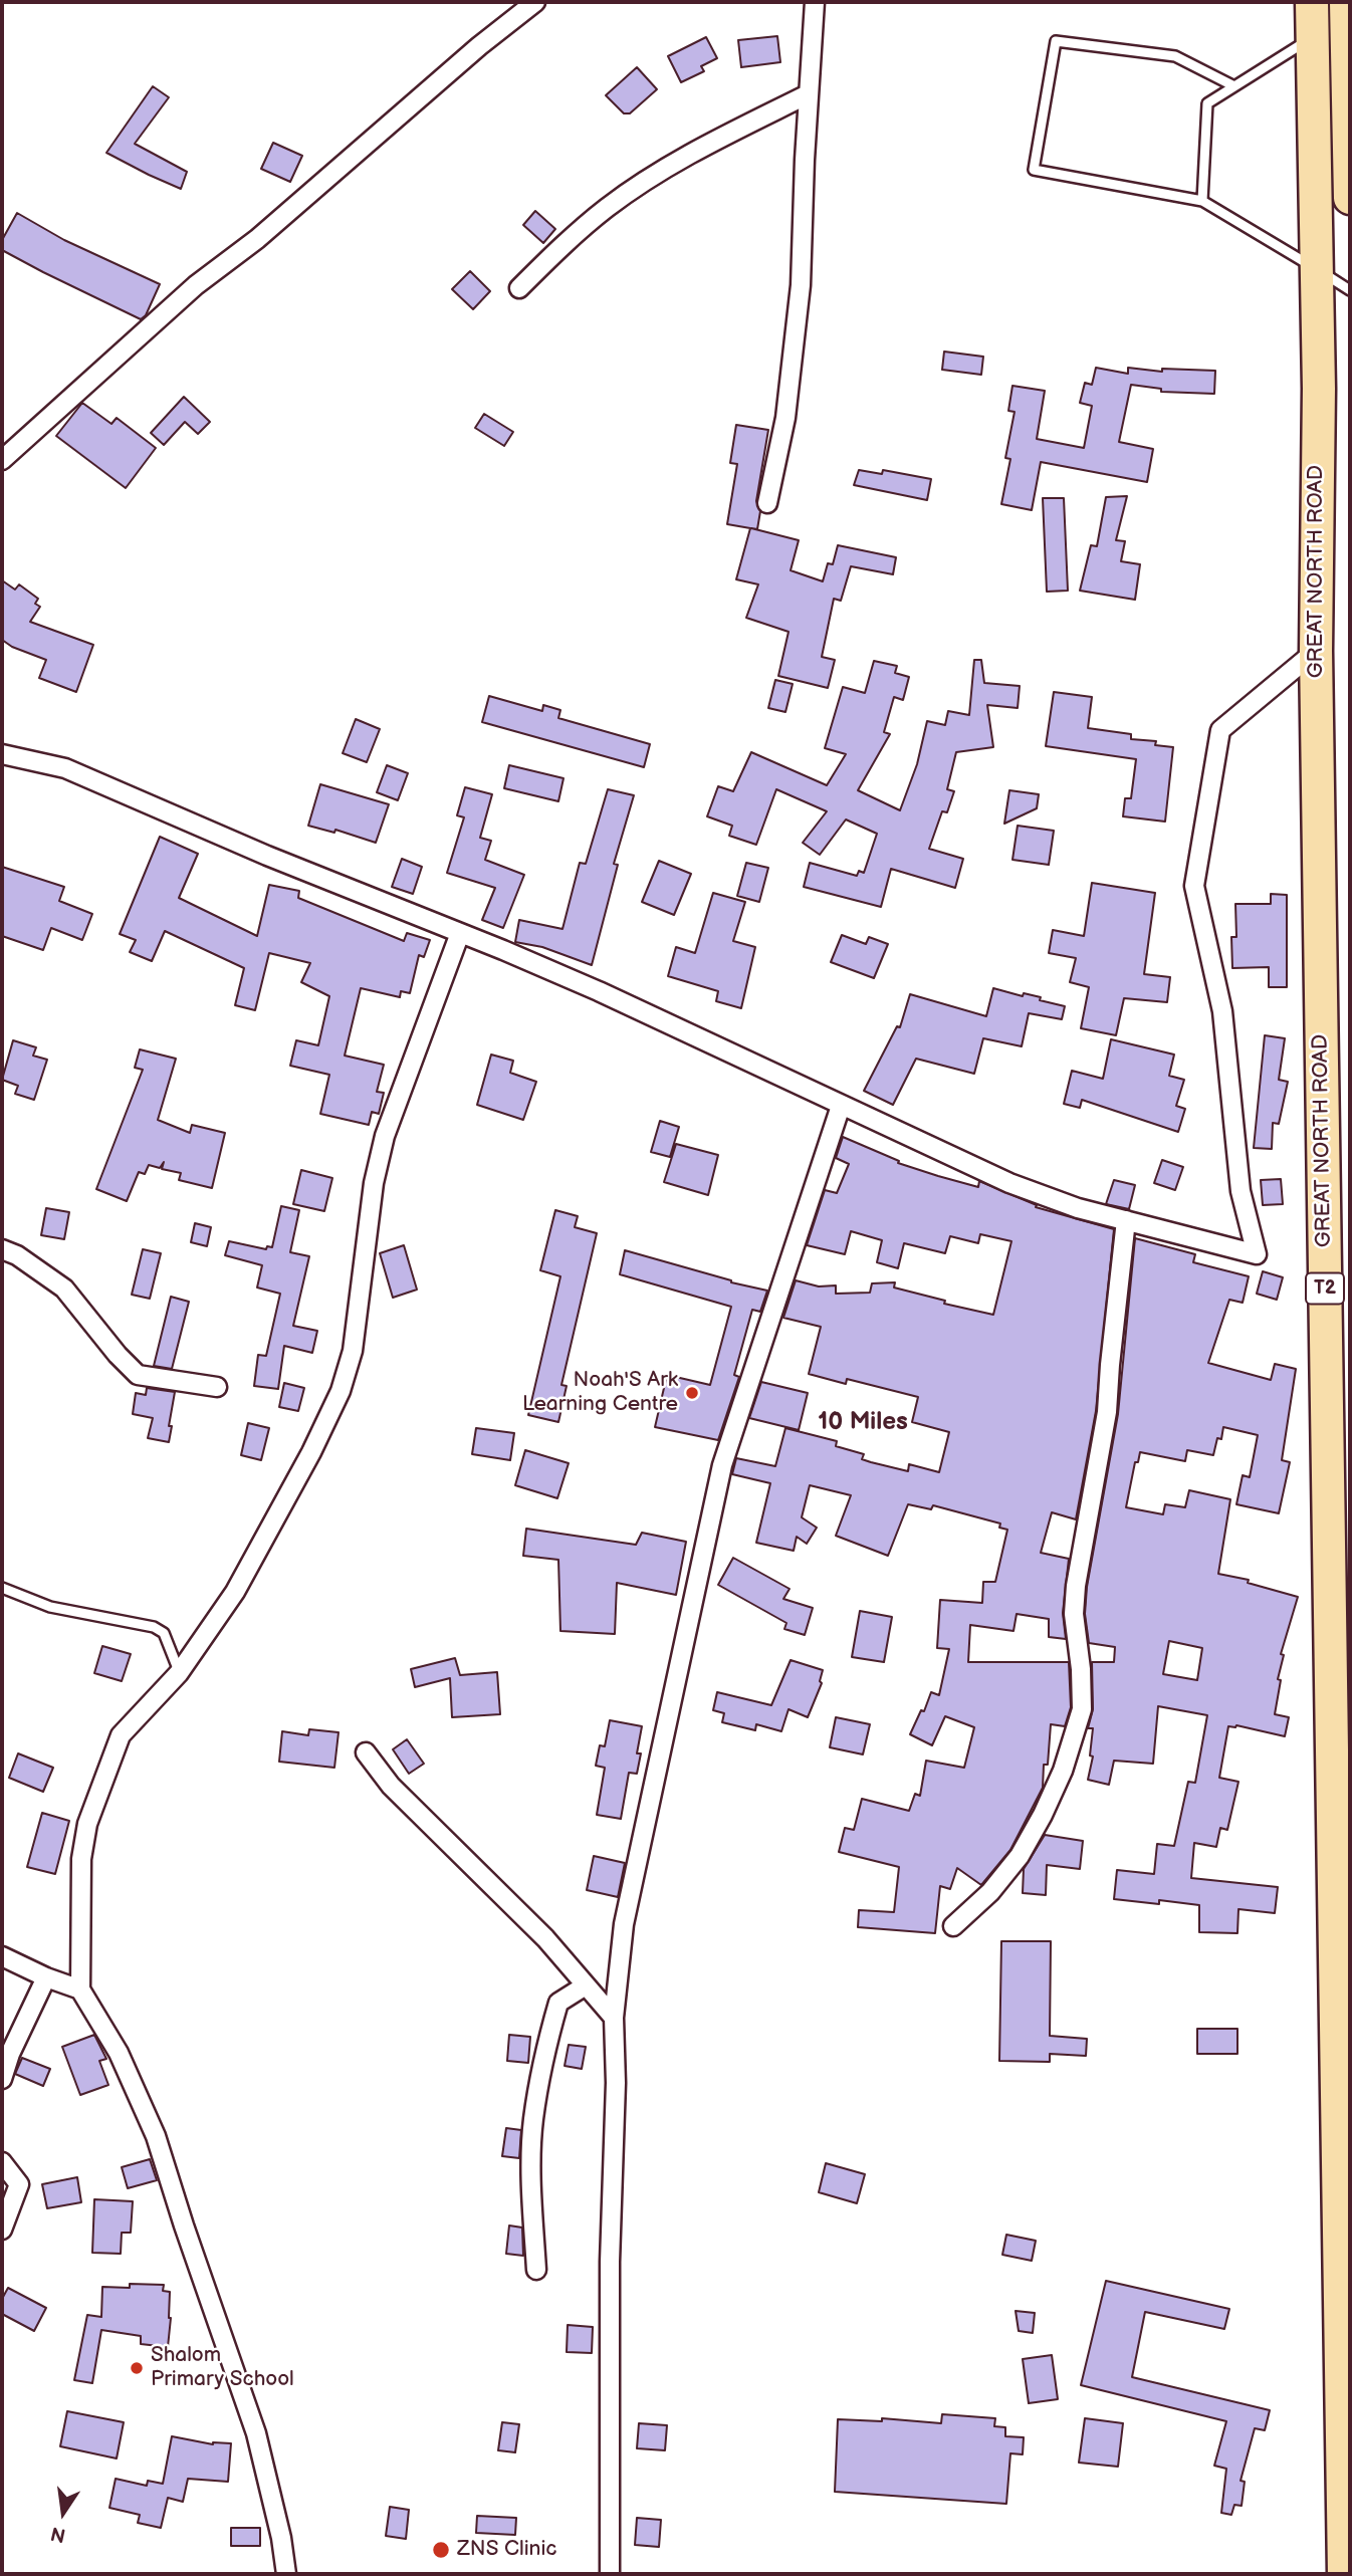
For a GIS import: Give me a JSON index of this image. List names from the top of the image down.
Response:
{
  "streets": {
    "highway": ["GREAT NORTH ROAD", "T2"]
  },
  "districts": ["10 Miles"],
  "places": ["Noah'S Ark Learning Centre", "Shalom Primary School", "ZNS Clinic"],
  "north": "bottom"
}
